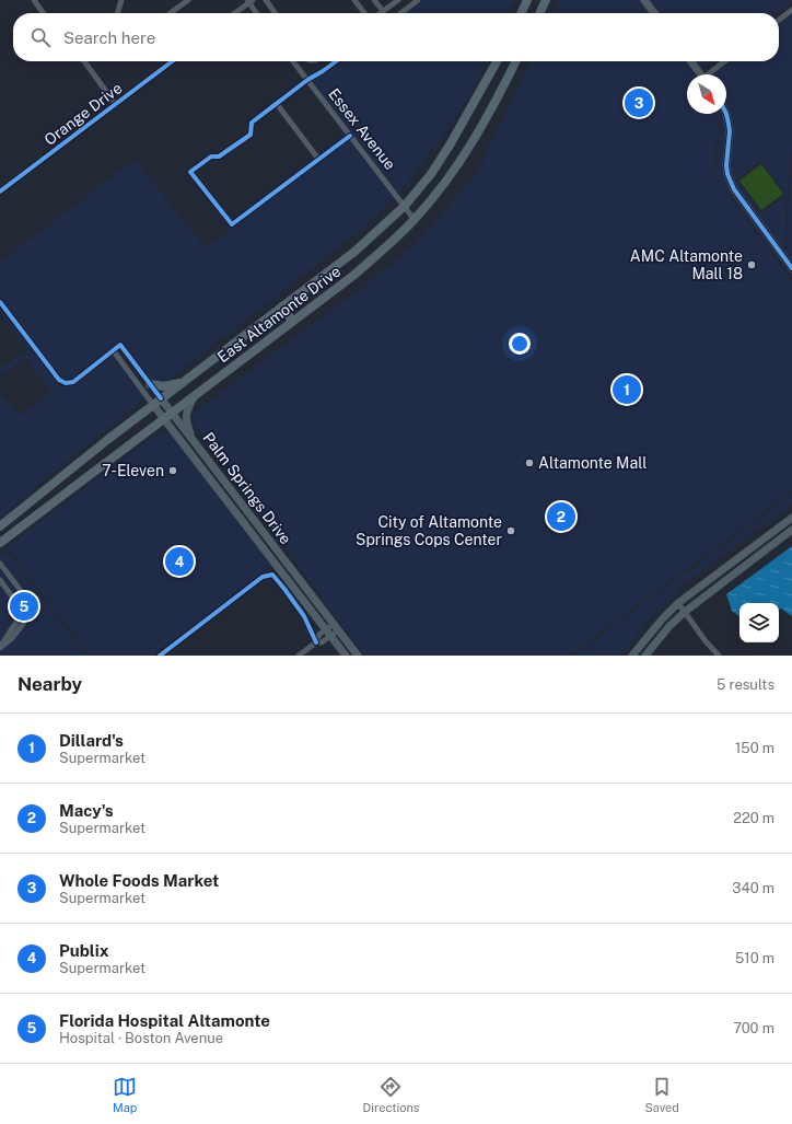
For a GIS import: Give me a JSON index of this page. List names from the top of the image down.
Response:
{
  "streets": {
    "main road": ["East Altamonte Drive", "Palm Springs Drive"],
    "street": ["Orange Drive", "Essex Avenue"]
  },
  "crossings": [
    ["Essex Avenue", "East Altamonte Drive"],
    ["East Altamonte Drive", "Palm Springs Drive"]
  ],
  "places": [
    "AMC Altamonte Mall 18",
    "Altamonte Mall",
    "7-Eleven",
    "City of Altamonte Springs Cops Center"
  ],
  "north": "bottom right",
  "page": {
    "search": "Search here",
    "pins": [
      "3",
      "1",
      "2",
      "4",
      "5"
    ],
    "heading": ["Nearby", "5 results"],
    "list": [
      {
        "mark": "1",
        "name": "Dillard's",
        "note": "Supermarket",
        "value": "150 m"
      },
      {
        "mark": "2",
        "name": "Macy's",
        "note": "Supermarket",
        "value": "220 m"
      },
      {
        "mark": "3",
        "name": "Whole Foods Market",
        "note": "Supermarket",
        "value": "340 m"
      },
      {
        "mark": "4",
        "name": "Publix",
        "note": "Supermarket",
        "value": "510 m"
      },
      {
        "mark": "5",
        "name": "Florida Hospital Altamonte",
        "note": "Hospital · Boston Avenue",
        "value": "700 m"
      }
    ],
    "nav": ["Map", "Directions", "Saved"]
  }
}
